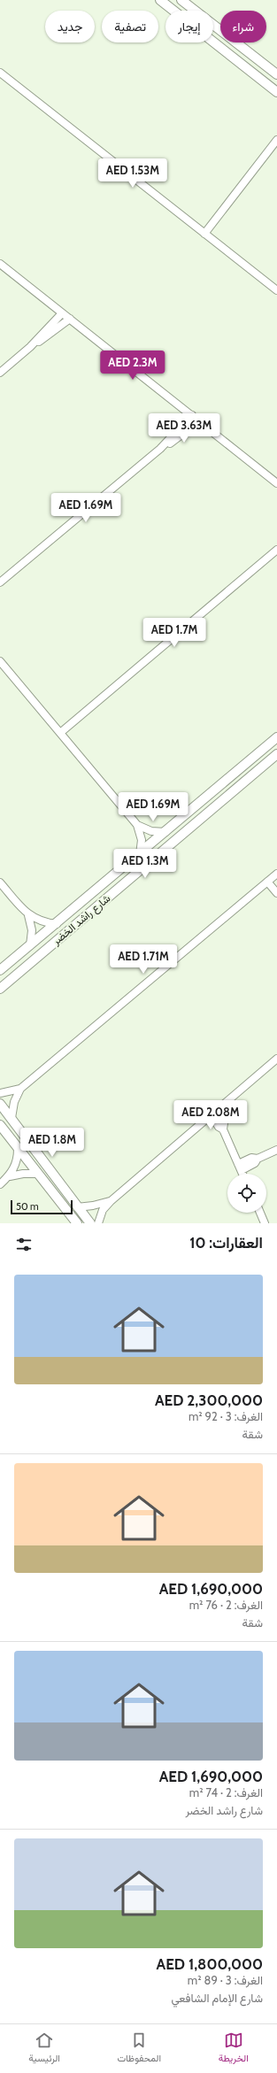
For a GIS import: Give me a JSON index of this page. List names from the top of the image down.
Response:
{
  "streets": {
    "street": ["شارع راشد الخضر"]
  },
  "scale_bar": "50 m",
  "page": {
    "chip": [
      "شراء",
      "إيجار",
      "تصفية",
      "جديد"
    ],
    "price": [
      "AED 1.53M",
      "AED 2.3M",
      "AED 3.63M",
      "AED 1.69M",
      "AED 1.7M",
      "AED 1.69M",
      "AED 1.3M",
      "AED 1.71M",
      "AED 2.08M",
      "AED 1.8M"
    ],
    "scale": "50 m",
    "heading": "العقارات: 10",
    "list": [
      {
        "name": "AED 2,300,000",
        "note": "الغرف: 3 · 92 m² · شقة"
      },
      {
        "name": "AED 1,690,000",
        "note": "الغرف: 2 · 76 m² · شقة"
      },
      {
        "name": "AED 1,690,000",
        "note": "الغرف: 2 · 74 m² · شارع راشد الخضر"
      },
      {
        "name": "AED 1,800,000",
        "note": "الغرف: 3 · 89 m² · شارع الإمام الشافعي"
      }
    ],
    "tabs": ["الخريطة", "المحفوظات", "الرئيسية"]
  }
}
